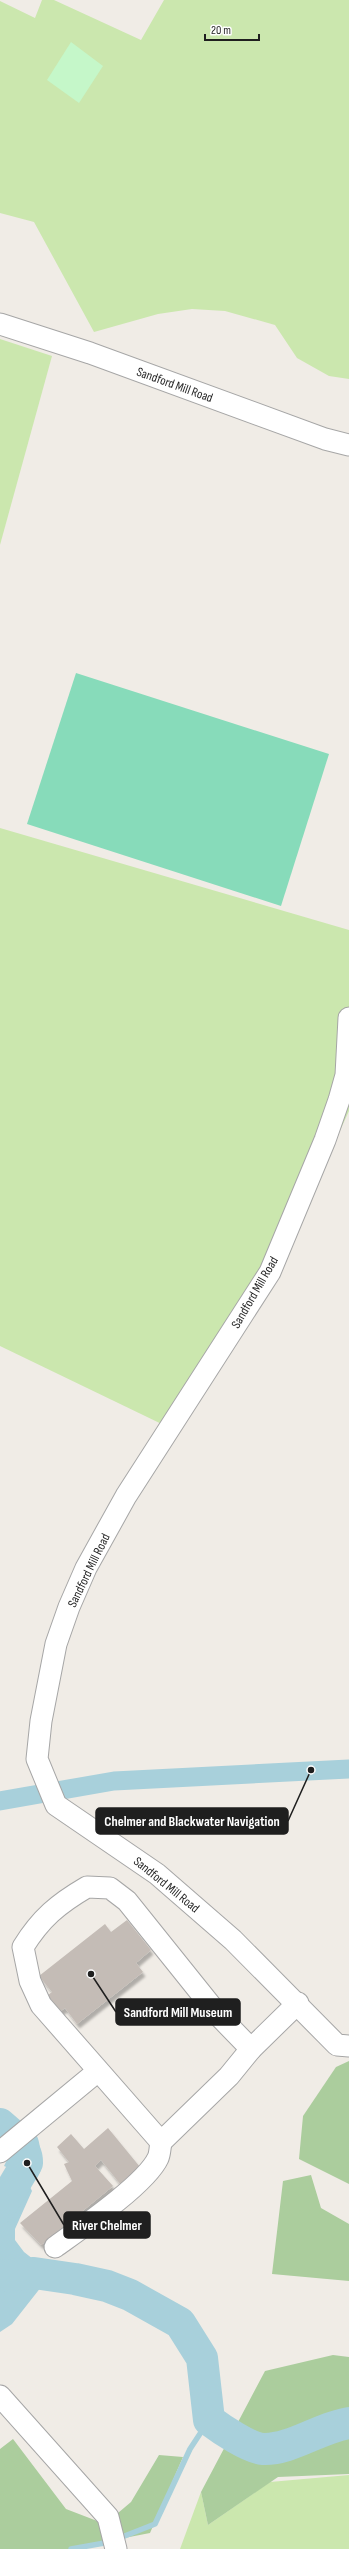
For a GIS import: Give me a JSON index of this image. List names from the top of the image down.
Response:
{
  "streets": {
    "street": ["Sandford Mill Road"]
  },
  "places": ["Chelmer and Blackwater Navigation", "Sandford Mill Museum", "River Chelmer"],
  "scale_bar": "20 m"
}
